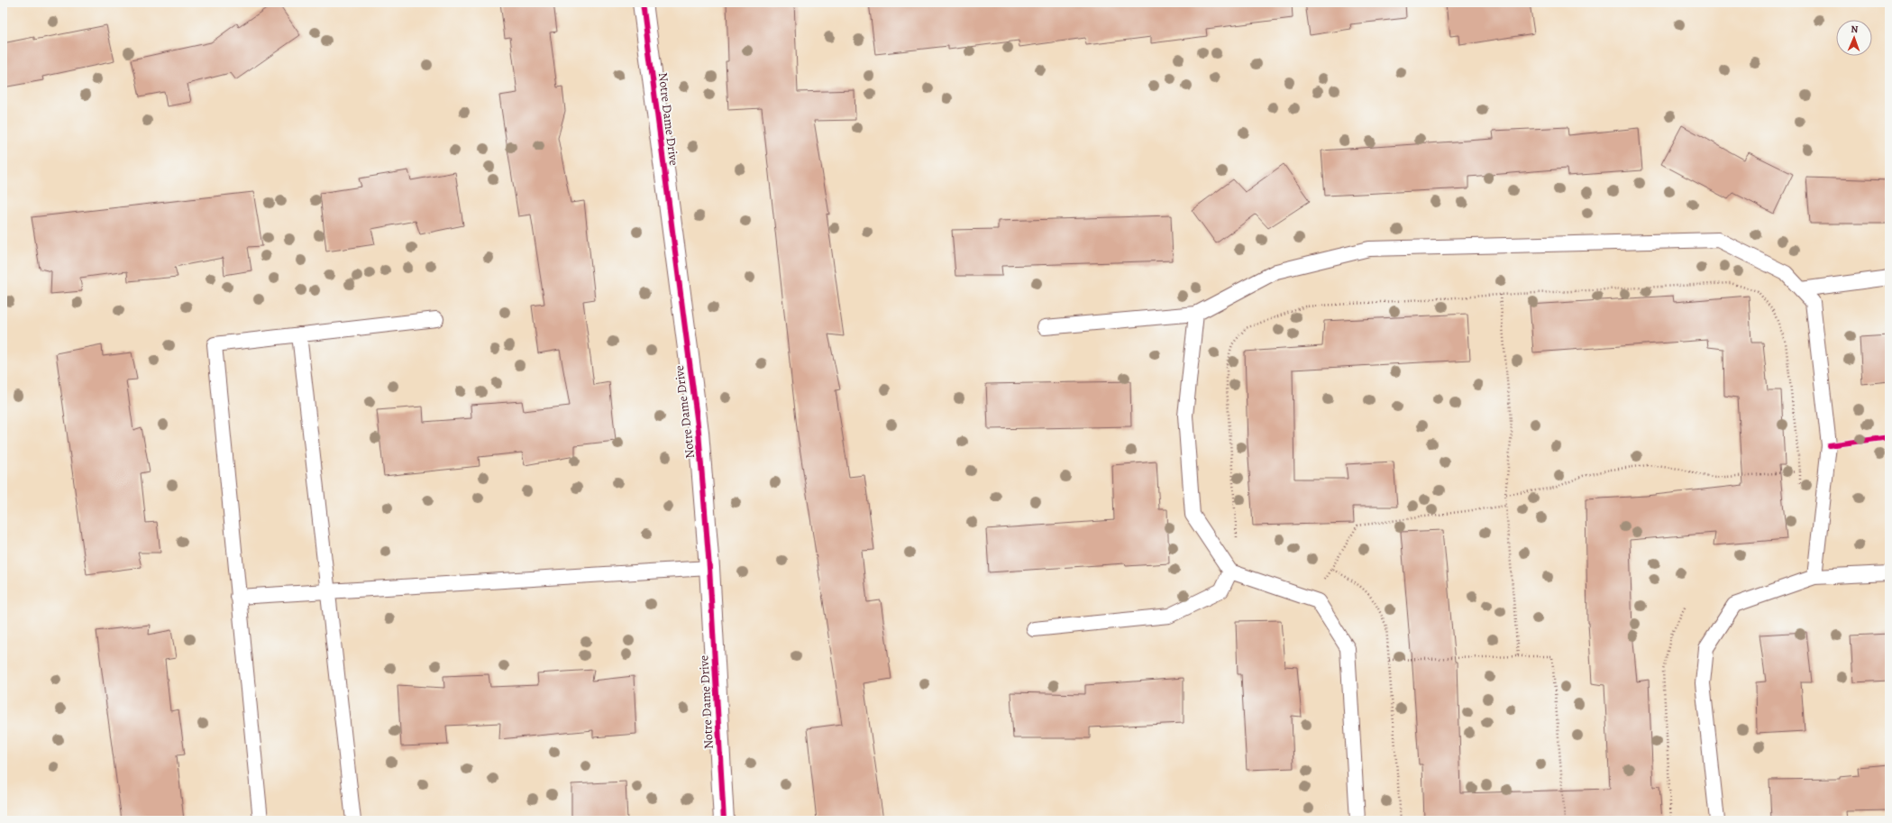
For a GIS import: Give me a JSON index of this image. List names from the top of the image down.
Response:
{
  "streets": {
    "street": ["Notre Dame Drive"]
  },
  "north": "top"
}
